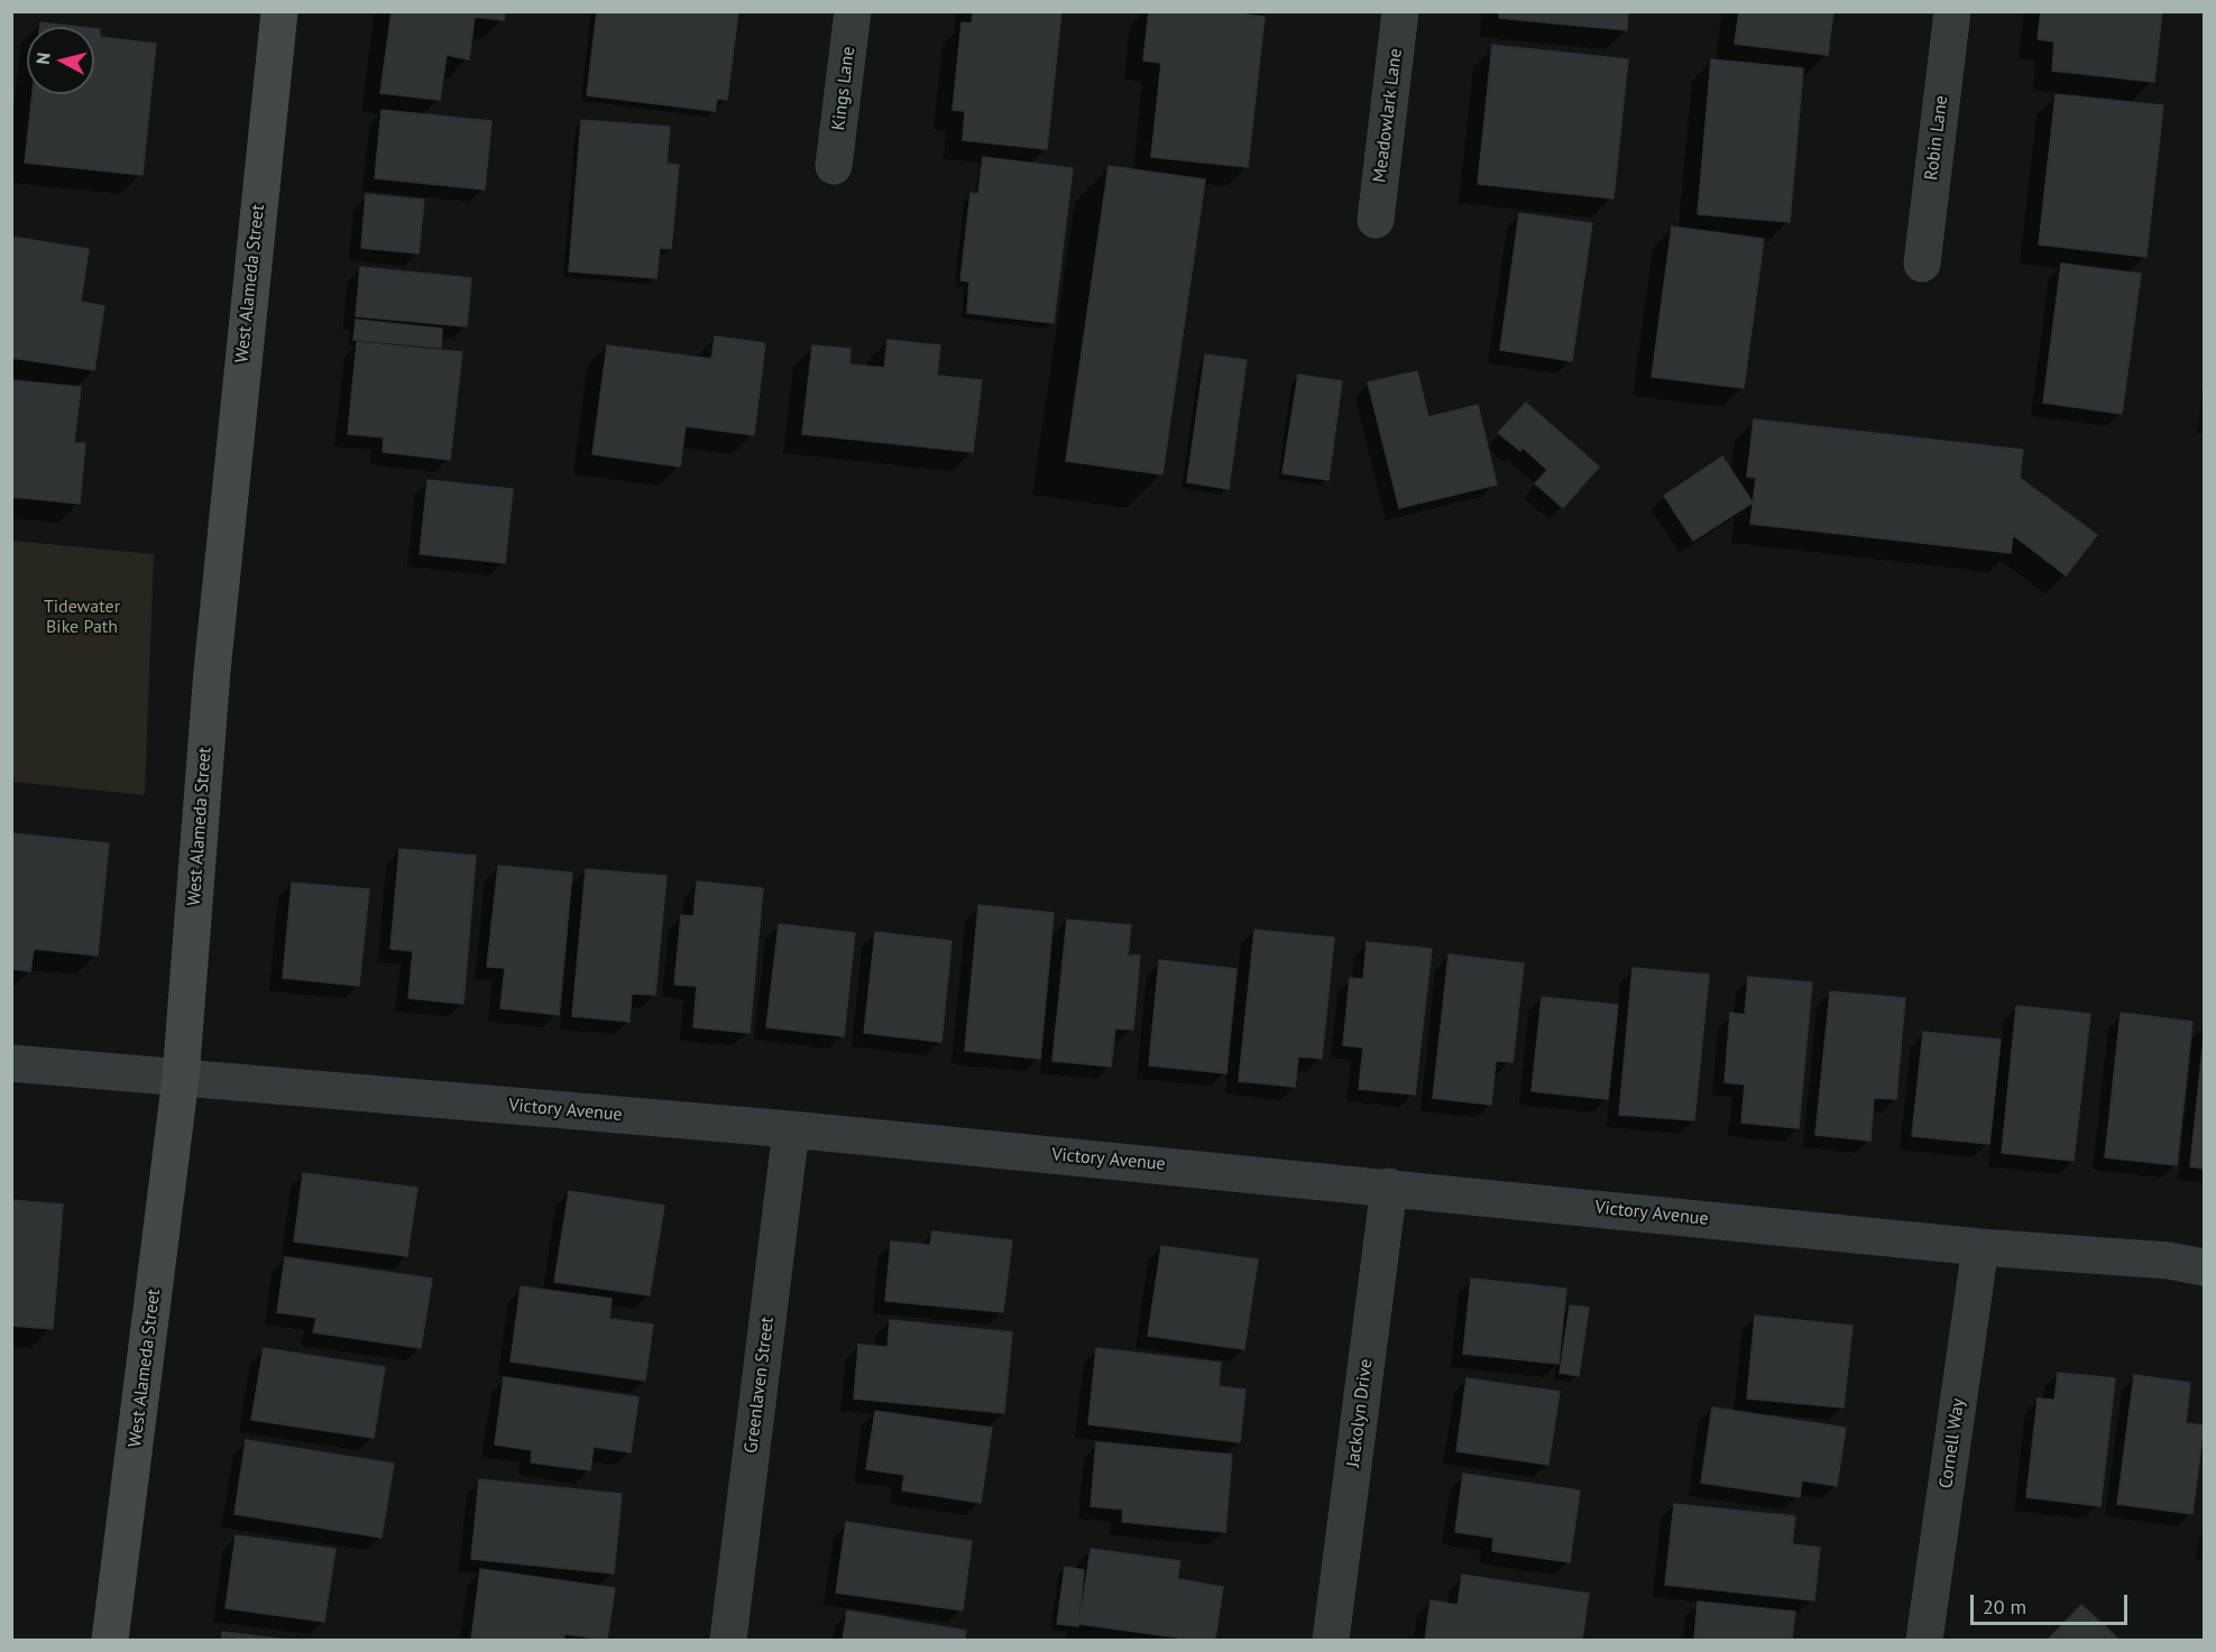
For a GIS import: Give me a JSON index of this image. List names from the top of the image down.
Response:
{
  "streets": {
    "street": [
      "Kings Lane",
      "Meadowlark Lane",
      "Robin Lane",
      "West Alameda Street",
      "Victory Avenue",
      "Greenlaven Street",
      "Jackolyn Drive",
      "Cornell Way"
    ]
  },
  "crossings": [
    ["West Alameda Street", "Victory Avenue"],
    ["Victory Avenue", "Greenlaven Street"],
    ["Victory Avenue", "Jackolyn Drive"],
    ["Victory Avenue", "Cornell Way"]
  ],
  "parks": ["Tidewater Bike Path"],
  "scale_bar": "20 m",
  "north": "left"
}
